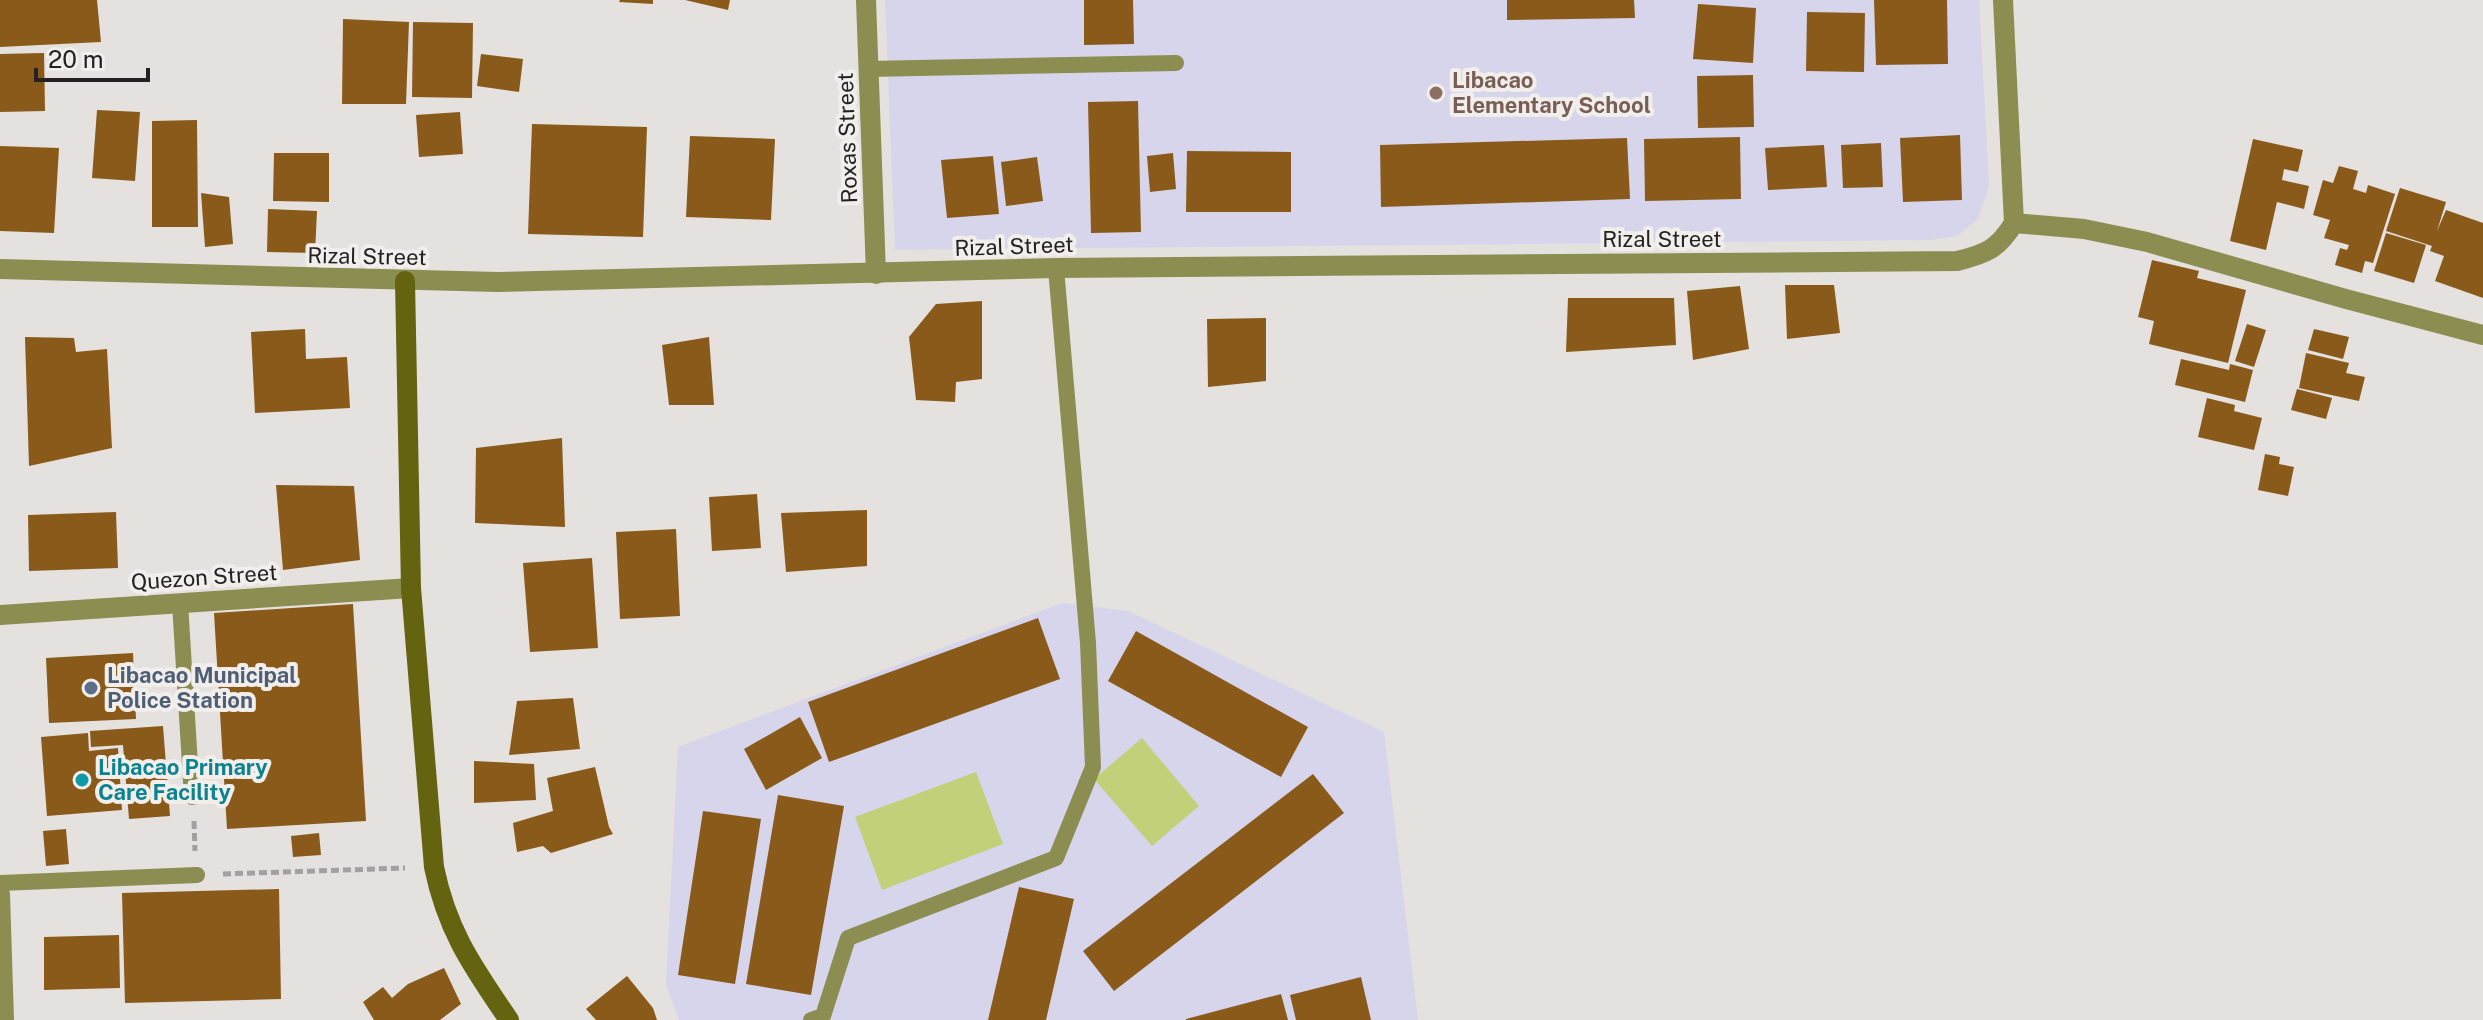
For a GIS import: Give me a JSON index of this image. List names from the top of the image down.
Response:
{
  "streets": {
    "street": ["Roxas Street", "Rizal Street", "Quezon Street"]
  },
  "crossings": [
    ["Roxas Street", "Rizal Street"]
  ],
  "places": ["Libacao Elementary School", "Libacao Municipal Police Station", "Libacao Primary Care Facility"],
  "scale_bar": "20 m"
}
